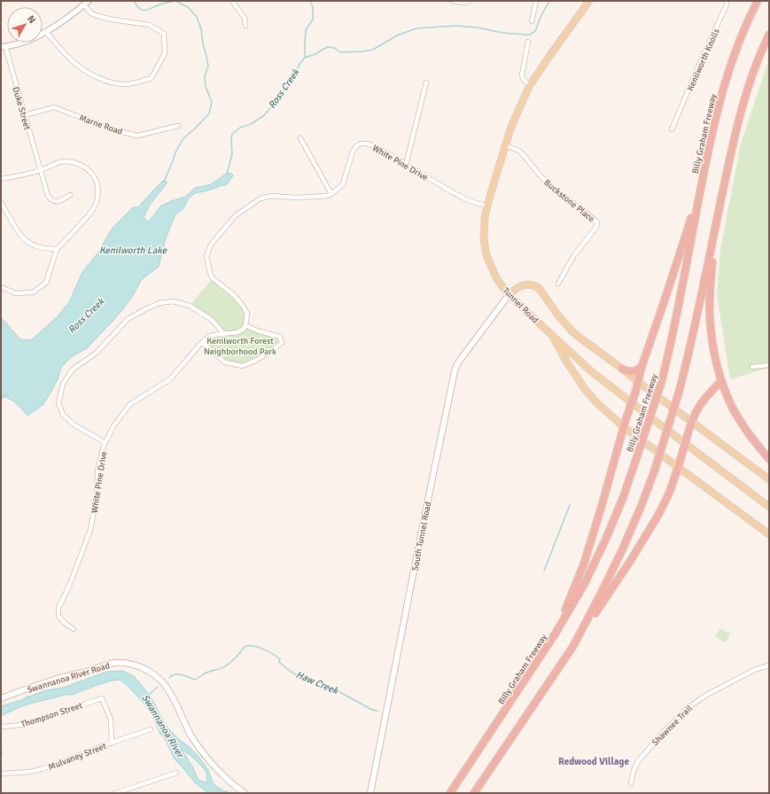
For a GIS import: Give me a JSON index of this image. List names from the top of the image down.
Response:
{
  "streets": {
    "highway": ["Billy Graham Freeway"],
    "main road": ["Tunnel Road", "South Tunnel Road", "Swannanoa River Road"],
    "street": [
      "Kenilworth Knolls",
      "Duke Street",
      "Marne Road",
      "White Pine Drive",
      "Buckstone Place",
      "Thompson Street",
      "Shawnee Trail",
      "Mulvaney Street"
    ]
  },
  "crossings": [
    ["Duke Street", "Marne Road"],
    ["White Pine Drive", "Tunnel Road"],
    ["Buckstone Place", "Tunnel Road"],
    ["Tunnel Road", "South Tunnel Road"],
    ["Thompson Street", "Mulvaney Street"]
  ],
  "districts": ["Redwood Village"],
  "water": [
    "Ross Creek",
    "Kenilworth Lake",
    "Haw Creek",
    "Swannanoa River"
  ],
  "parks": ["Kenilworth Forest Neighborhood Park"],
  "north": "top right"
}
